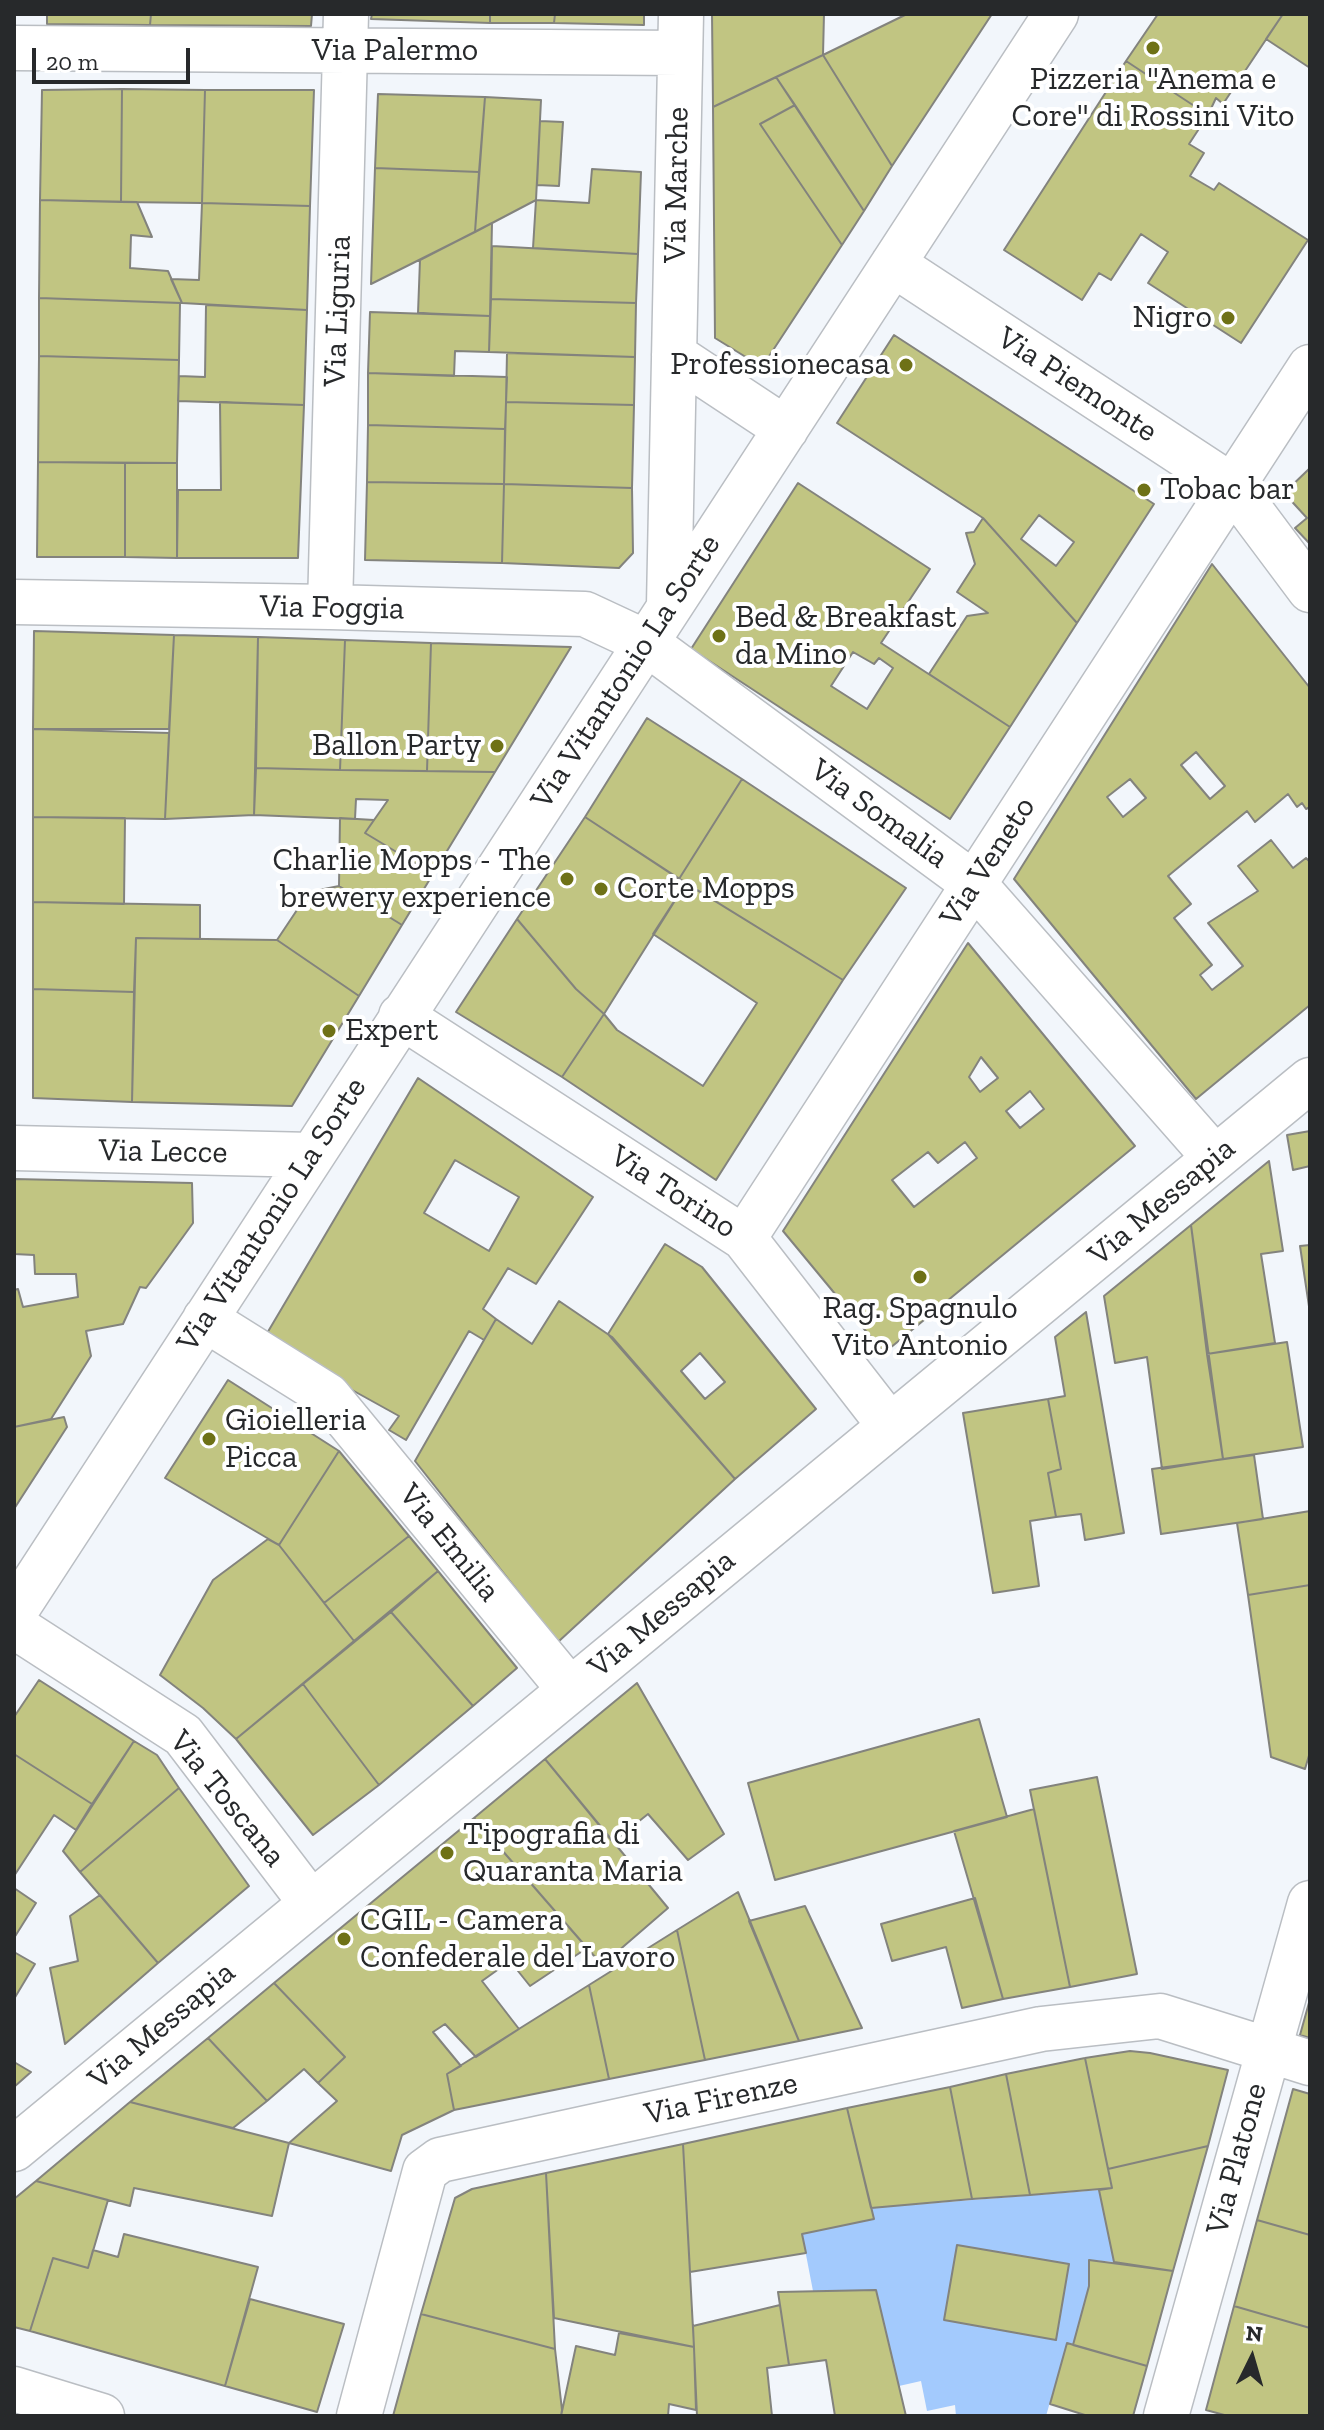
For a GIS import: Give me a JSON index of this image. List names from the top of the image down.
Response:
{
  "streets": {
    "street": [
      "Via Palermo",
      "Via Marche",
      "Via Liguria",
      "Via Piemonte",
      "Via Foggia",
      "Via Vitantonio La Sorte",
      "Via Somalia",
      "Via Veneto",
      "Via Lecce",
      "Via Torino",
      "Via Messapia",
      "Via Emilia",
      "Via Toscana",
      "Via Firenze",
      "Via Platone"
    ]
  },
  "crossings": [
    ["Via Palermo", "Via Marche"],
    ["Via Palermo", "Via Liguria"],
    ["Via Marche", "Via Vitantonio La Sorte"],
    ["Via Liguria", "Via Foggia"],
    ["Via Piemonte", "Via Vitantonio La Sorte"],
    ["Via Piemonte", "Via Veneto"],
    ["Via Foggia", "Via Vitantonio La Sorte"],
    ["Via Foggia", "Via Somalia"],
    ["Via Vitantonio La Sorte", "Via Somalia"],
    ["Via Vitantonio La Sorte", "Via Lecce"],
    ["Via Vitantonio La Sorte", "Via Torino"],
    ["Via Vitantonio La Sorte", "Via Emilia"],
    ["Via Somalia", "Via Veneto"],
    ["Via Somalia", "Via Messapia"],
    ["Via Veneto", "Via Torino"],
    ["Via Torino", "Via Messapia"],
    ["Via Messapia", "Via Emilia"],
    ["Via Messapia", "Via Toscana"],
    ["Via Firenze", "Via Platone"]
  ],
  "places": [
    "Pizzeria \"Anema e Core\" di Rossini Vito",
    "Nigro",
    "Professionecasa",
    "Tobac bar",
    "Bed & Breakfast da Mino",
    "Ballon Party",
    "Charlie Mopps - The brewery experience",
    "Corte Mopps",
    "Expert",
    "Rag. Spagnulo Vito Antonio",
    "Gioielleria Picca",
    "Tipografia di Quaranta Maria",
    "CGIL - Camera Confederale del Lavoro"
  ],
  "scale_bar": "20 m",
  "north": "top"
}
